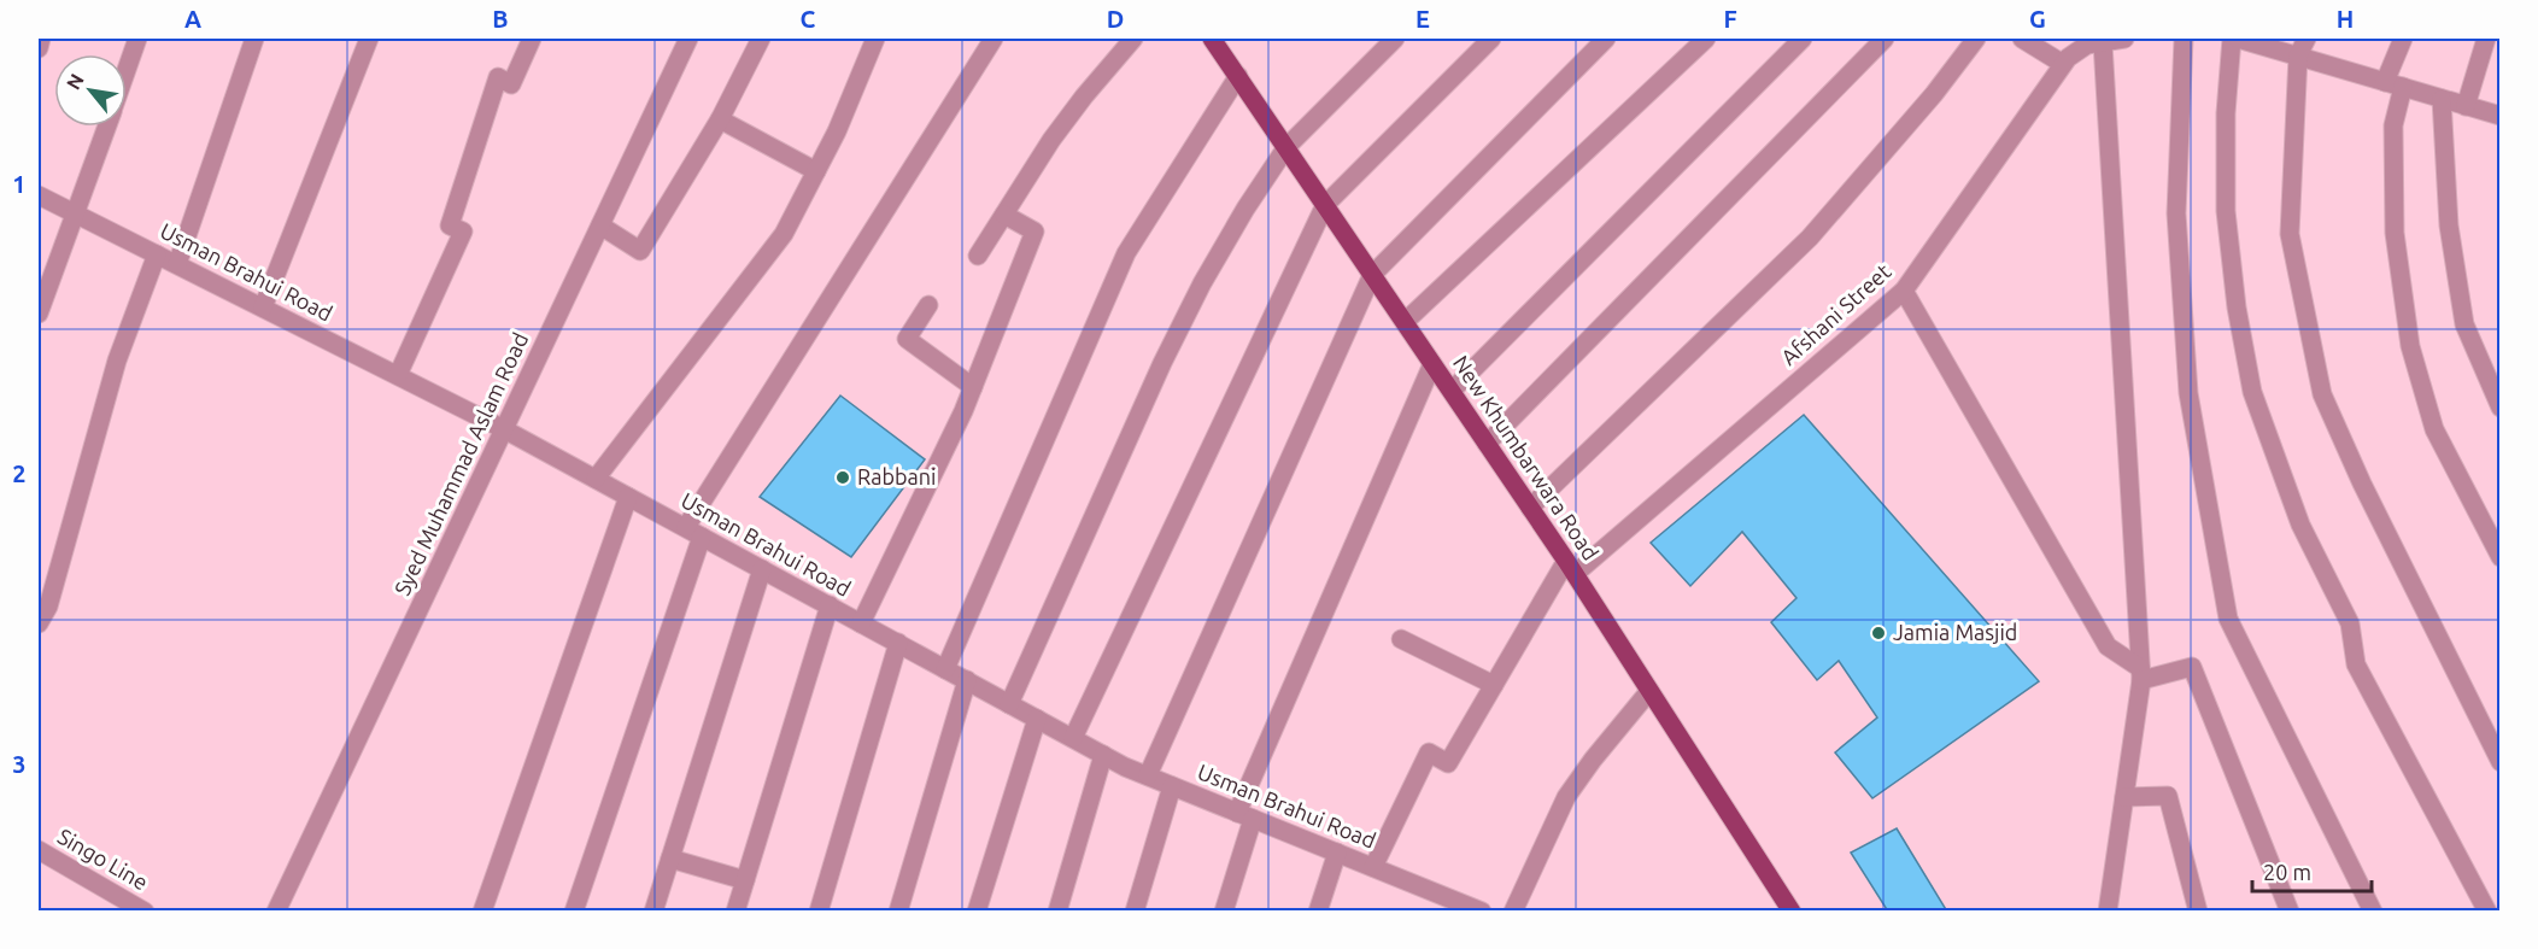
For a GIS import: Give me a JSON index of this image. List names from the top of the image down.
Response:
{
  "streets": {
    "main road": ["New Khumbarwara Road"],
    "street": [
      "Usman Brahui Road",
      "Afshani Street",
      "Syed Muhammad Aslam Road",
      "Singo Line"
    ]
  },
  "crossings": [
    ["Usman Brahui Road", "Afshani Street"],
    ["Usman Brahui Road", "Syed Muhammad Aslam Road"],
    ["Afshani Street", "New Khumbarwara Road"]
  ],
  "places": ["Rabbani", "Jamia Masjid"],
  "scale_bar": "20 m",
  "north": "top left",
  "grid": {
    "columns": [
      "A",
      "B",
      "C",
      "D",
      "E",
      "F",
      "G",
      "H"
    ],
    "rows": ["1", "2", "3"]
  }
}
